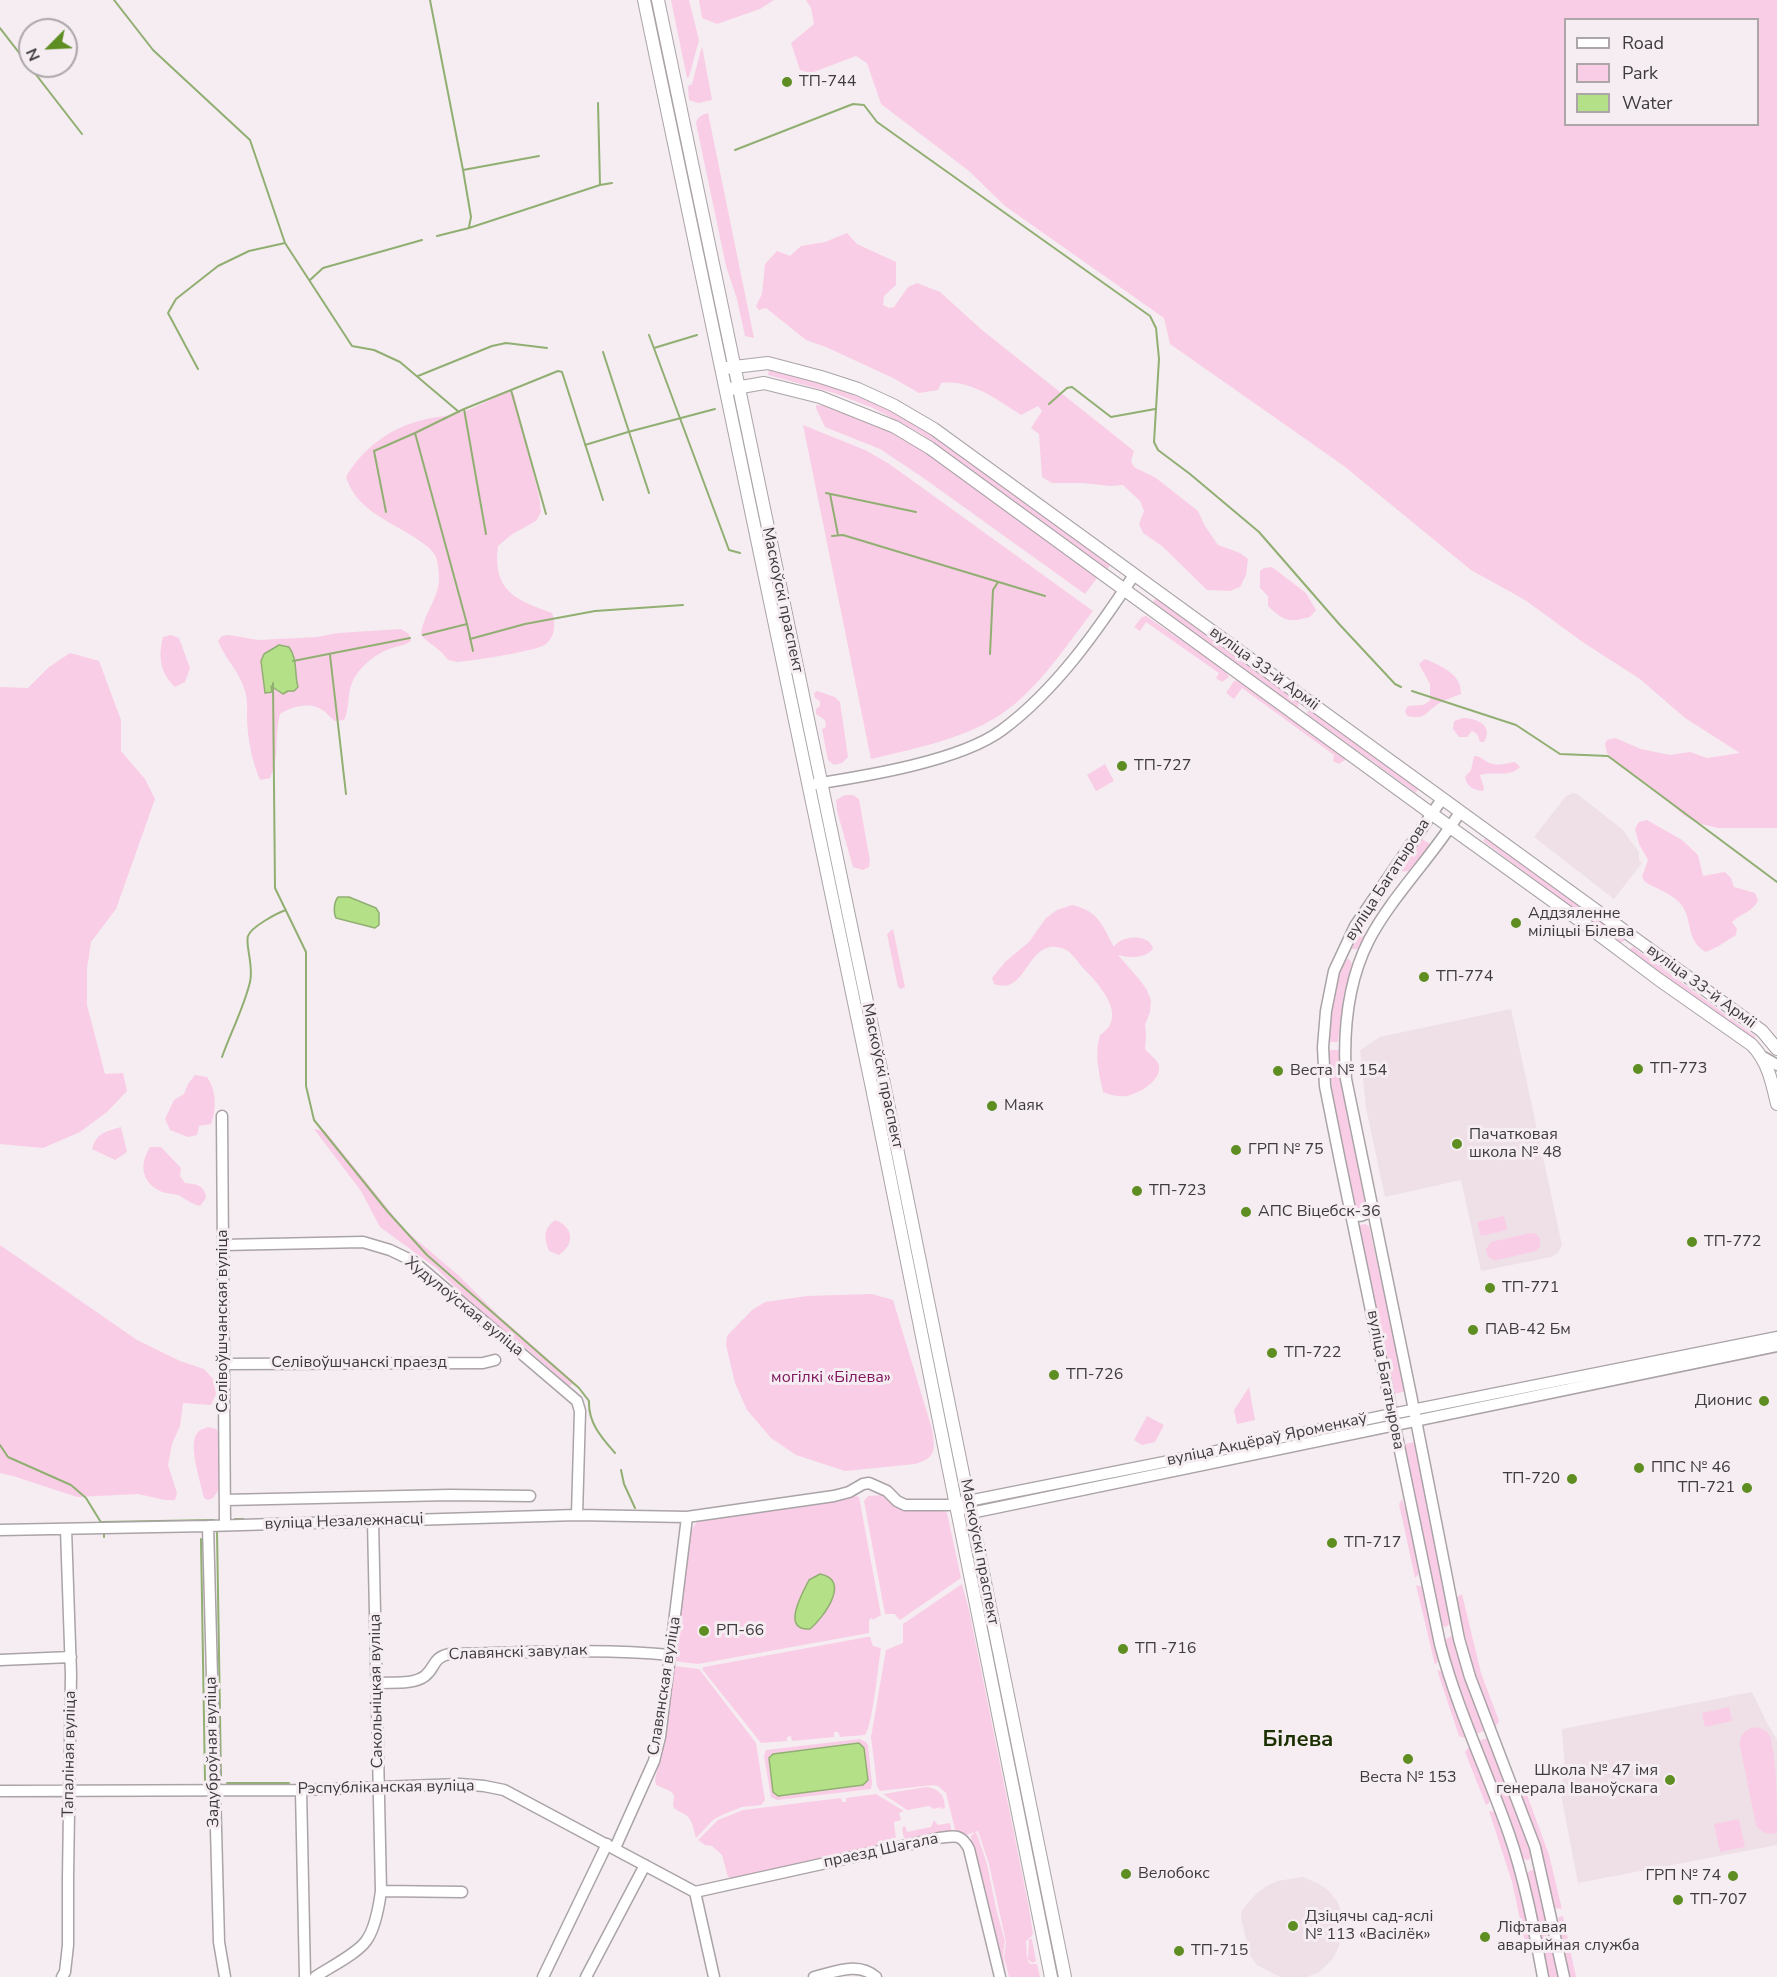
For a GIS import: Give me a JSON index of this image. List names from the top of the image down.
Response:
{
  "streets": {
    "main road": ["Маскоўскі праспект", "вуліца 33-й Арміі"],
    "street": [
      "вуліца Багатырова",
      "Худулоўская вуліца",
      "Селівоўшчанская вуліца",
      "Селівоўшчанскі праезд",
      "вуліца Акцёраў Яроменкаў",
      "вуліца Незалежнасці",
      "Славянскі завулак",
      "Славянская вуліца",
      "Сакольніцкая вуліца",
      "Задуброўная вуліца",
      "Тапаліная вуліца",
      "Рэспубліканская вуліца",
      "праезд Шагала"
    ]
  },
  "crossings": [
    ["Маскоўскі праспект", "вуліца 33-й Арміі"],
    ["Маскоўскі праспект", "вуліца Акцёраў Яроменкаў"],
    ["вуліца 33-й Арміі", "вуліца Багатырова"],
    ["вуліца Багатырова", "вуліца Акцёраў Яроменкаў"],
    ["Худулоўская вуліца", "Селівоўшчанская вуліца"],
    ["Худулоўская вуліца", "вуліца Незалежнасці"],
    ["Селівоўшчанская вуліца", "Селівоўшчанскі праезд"],
    ["Селівоўшчанская вуліца", "вуліца Незалежнасці"],
    ["вуліца Акцёраў Яроменкаў", "вуліца Незалежнасці"],
    ["вуліца Акцёраў Яроменкаў", "Славянская вуліца"],
    ["вуліца Незалежнасці", "Славянская вуліца"],
    ["вуліца Незалежнасці", "Сакольніцкая вуліца"],
    ["вуліца Незалежнасці", "Задуброўная вуліца"],
    ["вуліца Незалежнасці", "Тапаліная вуліца"],
    ["Славянскі завулак", "Славянская вуліца"],
    ["Славянскі завулак", "Сакольніцкая вуліца"],
    ["Славянская вуліца", "Рэспубліканская вуліца"],
    ["Сакольніцкая вуліца", "Рэспубліканская вуліца"],
    ["Задуброўная вуліца", "Рэспубліканская вуліца"],
    ["Тапаліная вуліца", "Рэспубліканская вуліца"],
    ["Рэспубліканская вуліца", "праезд Шагала"]
  ],
  "districts": ["Білева"],
  "parks": ["могілкі «Білева»"],
  "places": [
    "ТП-744",
    "ТП-727",
    "Аддзяленне міліцыі Білева",
    "ТП-774",
    "ТП-773",
    "Веста № 154",
    "Маяк",
    "Пачатковая школа № 48",
    "ГРП № 75",
    "ТП-723",
    "АПС Віцебск-36",
    "ТП-772",
    "ТП-771",
    "ПАВ-42 Бм",
    "ТП-722",
    "ТП-726",
    "Дионис",
    "ППС № 46",
    "ТП-720",
    "ТП-721",
    "ТП-717",
    "РП-66",
    "ТП -716",
    "Веста № 153",
    "Школа № 47 імя генерала Іваноўскага",
    "Велобокс",
    "ГРП № 74",
    "ТП-707",
    "Дзіцячы сад-яслі № 113 «Васілёк»",
    "Ліфтавая аварыйная служба",
    "ТП-715"
  ],
  "legend": ["Road", "Park", "Water"],
  "north": "bottom left"
}
